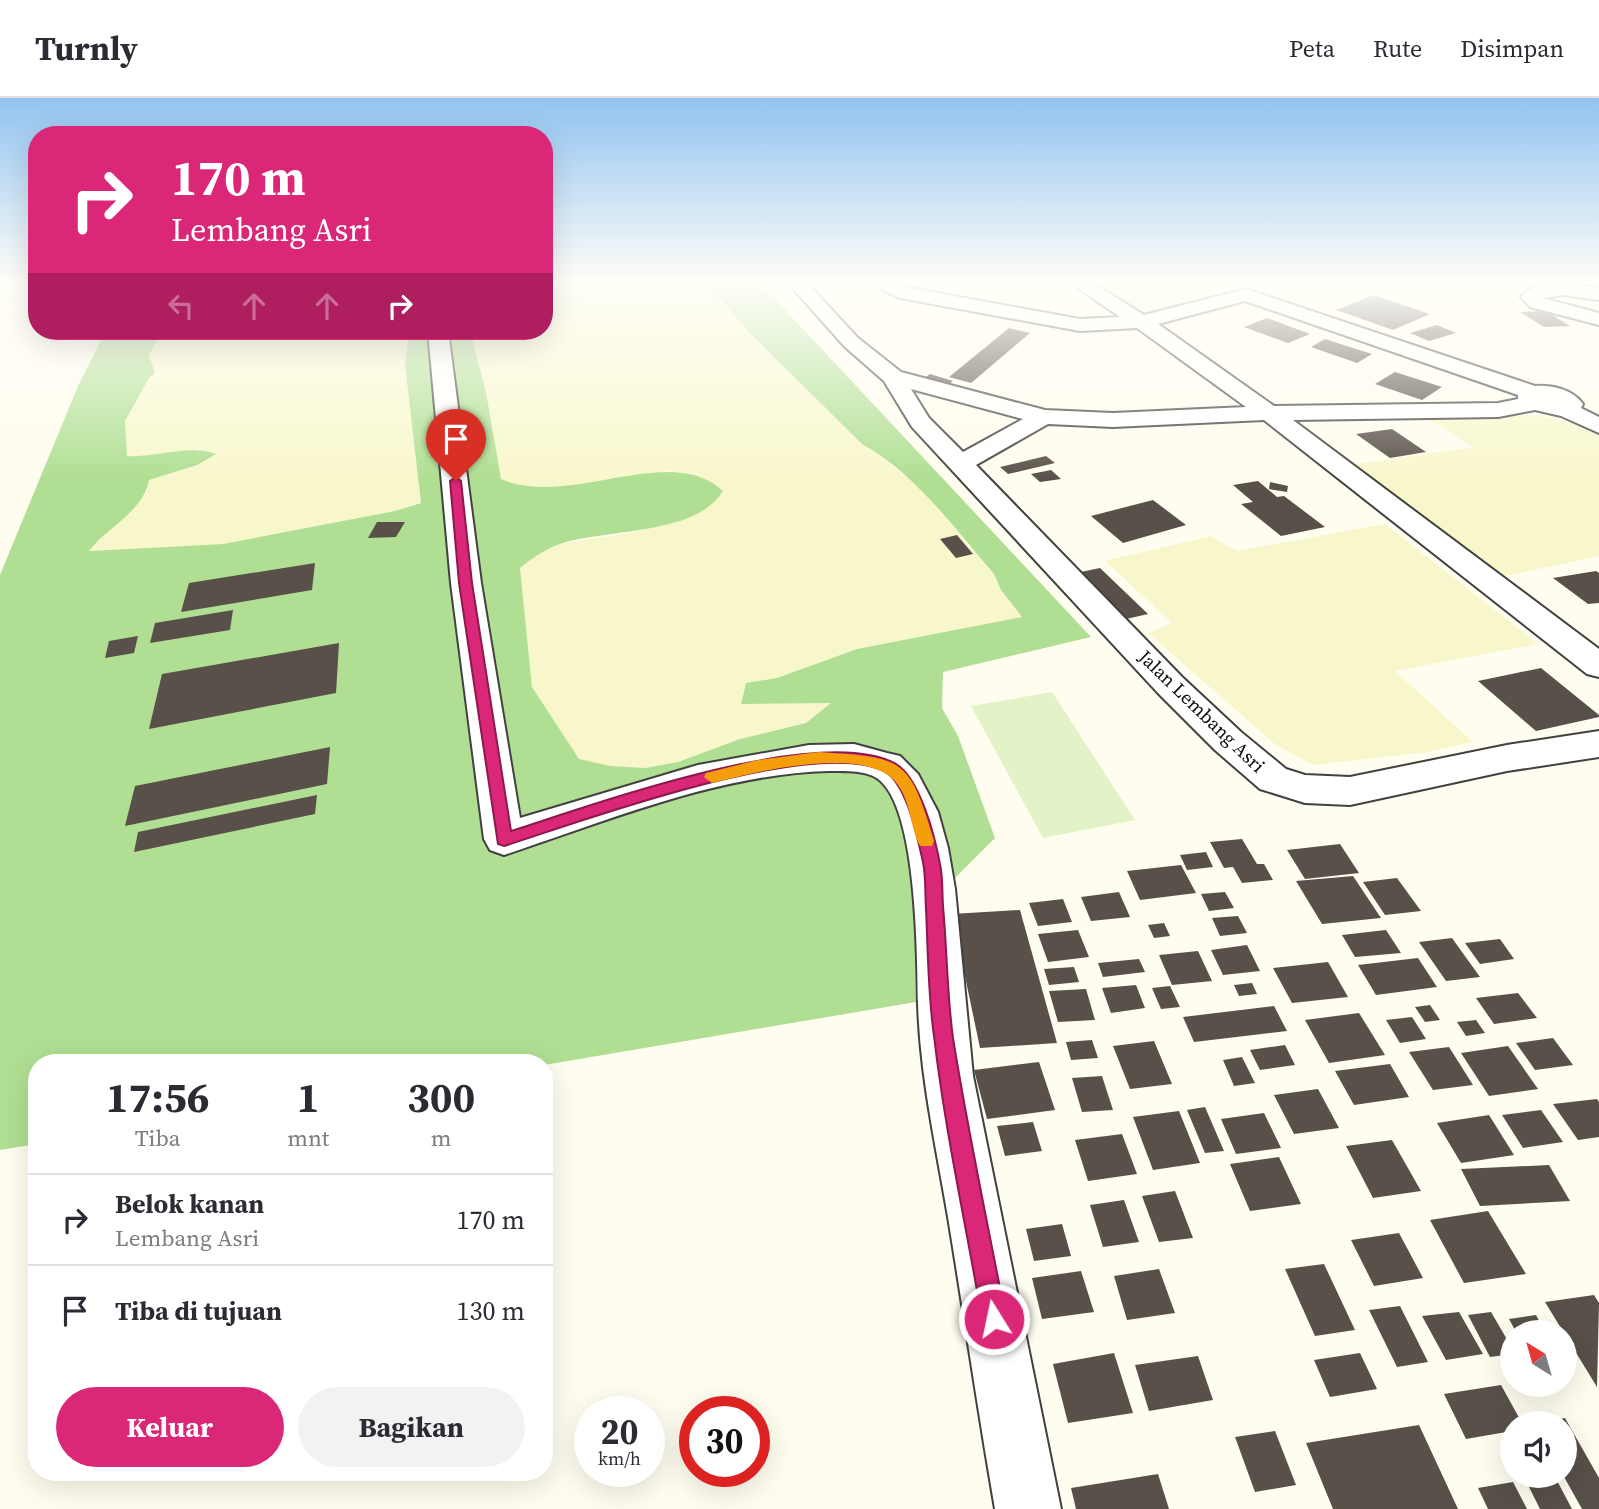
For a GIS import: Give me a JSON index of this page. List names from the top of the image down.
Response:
{
  "streets": {
    "street": ["Jalan Lembang Asri"]
  },
  "north": "top left",
  "page": {
    "header": "Turnly",
    "nav": ["Peta", "Rute", "Disimpan"],
    "turn": ["170 m", "Lembang Asri"],
    "eta": [
      "17:56",
      "Tiba",
      "1",
      "mnt",
      "300",
      "m"
    ],
    "list": [
      {
        "name": "Belok kanan",
        "note": "Lembang Asri",
        "value": "170 m"
      },
      {
        "name": "Tiba di tujuan",
        "value": "130 m"
      }
    ],
    "buttons": ["Keluar", "Bagikan"],
    "speed": "20 km/h",
    "limit": "30"
  }
}
